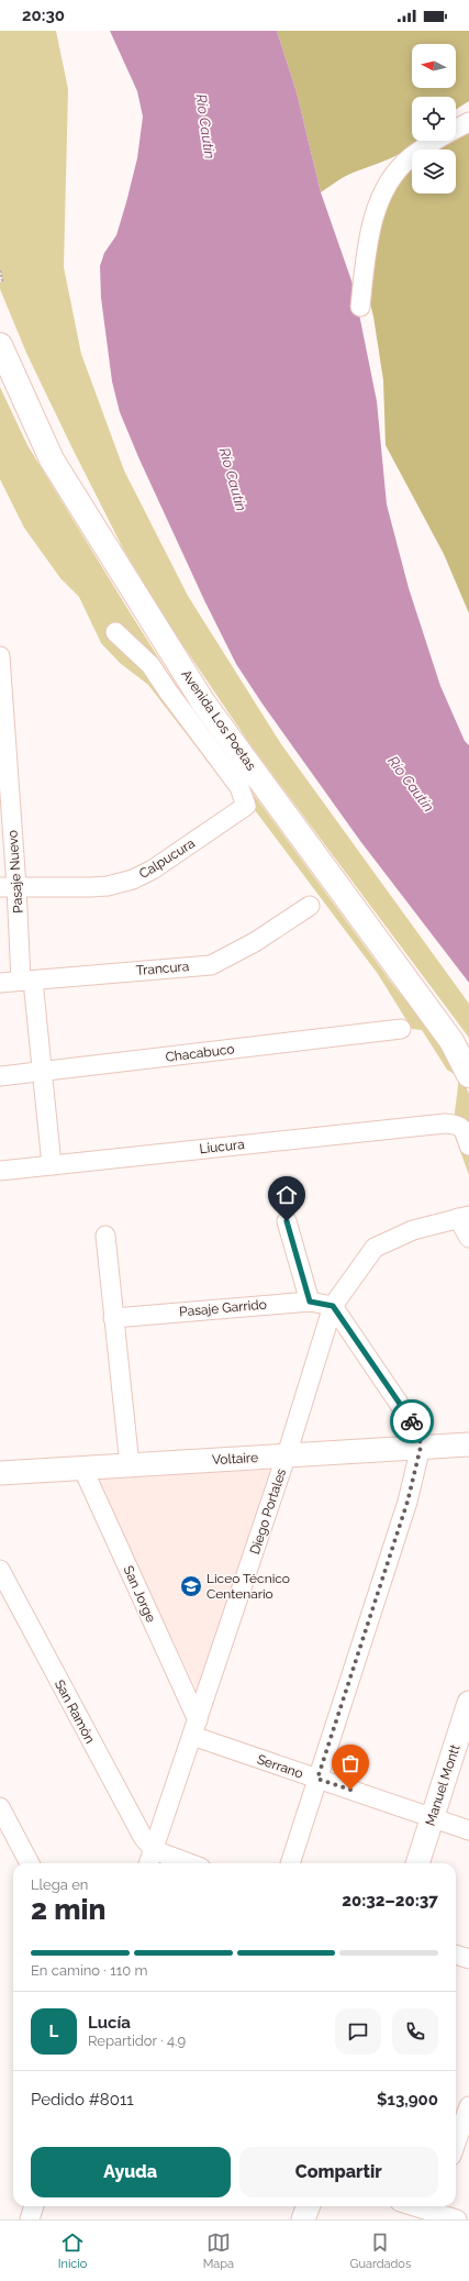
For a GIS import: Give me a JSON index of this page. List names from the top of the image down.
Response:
{
  "streets": {
    "main road": ["Avenida Los Poetas"],
    "street": [
      "Calpucura",
      "Pasaje Nuevo",
      "Trancura",
      "Chacabuco",
      "Liucura",
      "Pasaje Garrido",
      "Voltaire",
      "Diego Portales",
      "San Jorge",
      "San Ramón",
      "Serrano",
      "Manuel Montt"
    ]
  },
  "crossings": [
    ["Calpucura", "Pasaje Nuevo"],
    ["Pasaje Nuevo", "Trancura"],
    ["Pasaje Nuevo", "Chacabuco"],
    ["Pasaje Nuevo", "Liucura"],
    ["Pasaje Garrido", "Diego Portales"],
    ["Voltaire", "Diego Portales"],
    ["Voltaire", "San Jorge"],
    ["Diego Portales", "San Jorge"],
    ["Diego Portales", "San Ramón"],
    ["Diego Portales", "Serrano"],
    ["San Jorge", "Serrano"],
    ["Serrano", "Manuel Montt"]
  ],
  "water": ["Río Cautín"],
  "places": {
    "school or university": ["Liceo Técnico Centenario"]
  },
  "north": "left",
  "page": {
    "status": "20:30",
    "heading": ["2 min", "Llega en", "20:32–20:37"],
    "panel": [
      "Lucía",
      "Repartidor · 4.9",
      "Pedido #8011",
      "$13,900"
    ],
    "bar": "En camino · 110 m",
    "round": "L",
    "buttons": ["Ayuda", "Compartir"],
    "tabs": ["Inicio", "Mapa", "Guardados"]
  }
}
